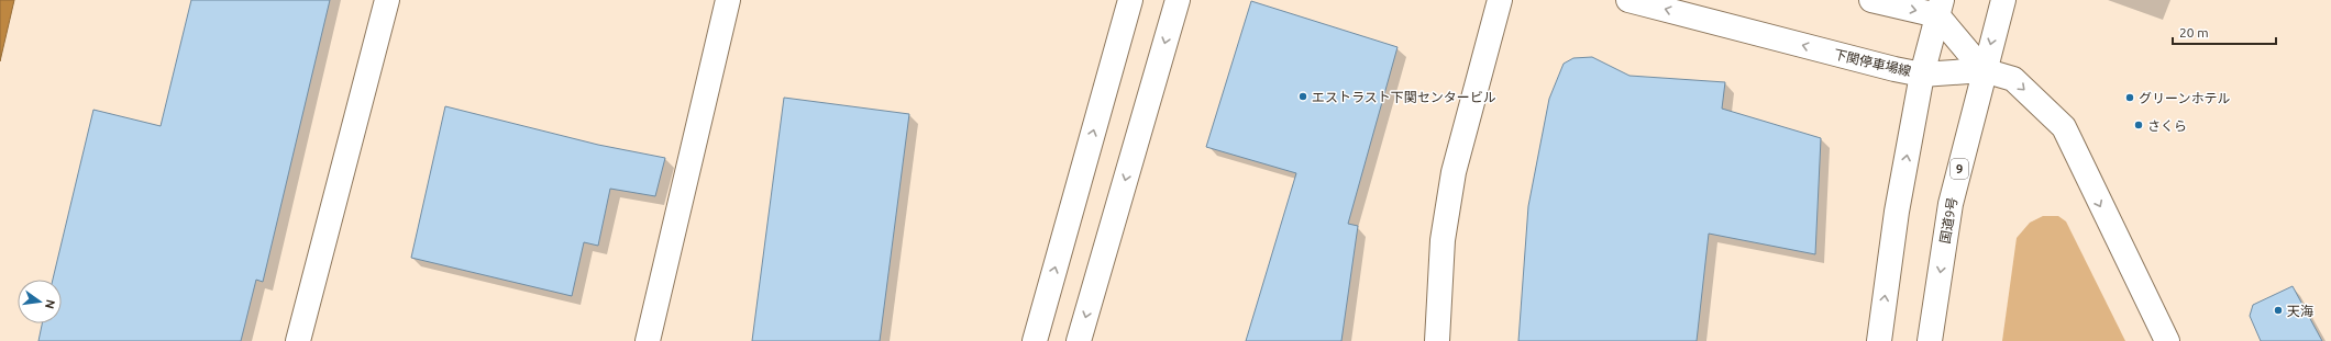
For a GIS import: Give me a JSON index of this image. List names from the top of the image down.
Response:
{
  "streets": {
    "main road": ["下関停車場線", "9", "国道9号"]
  },
  "crossings": [
    ["下関停車場線", "国道9号"]
  ],
  "one_way": ["下関停車場線"],
  "places": [
    "エストラスト下関センタービル",
    "グリーンホテル",
    "さくら",
    "天海"
  ],
  "scale_bar": "20 m",
  "north": "right"
}
